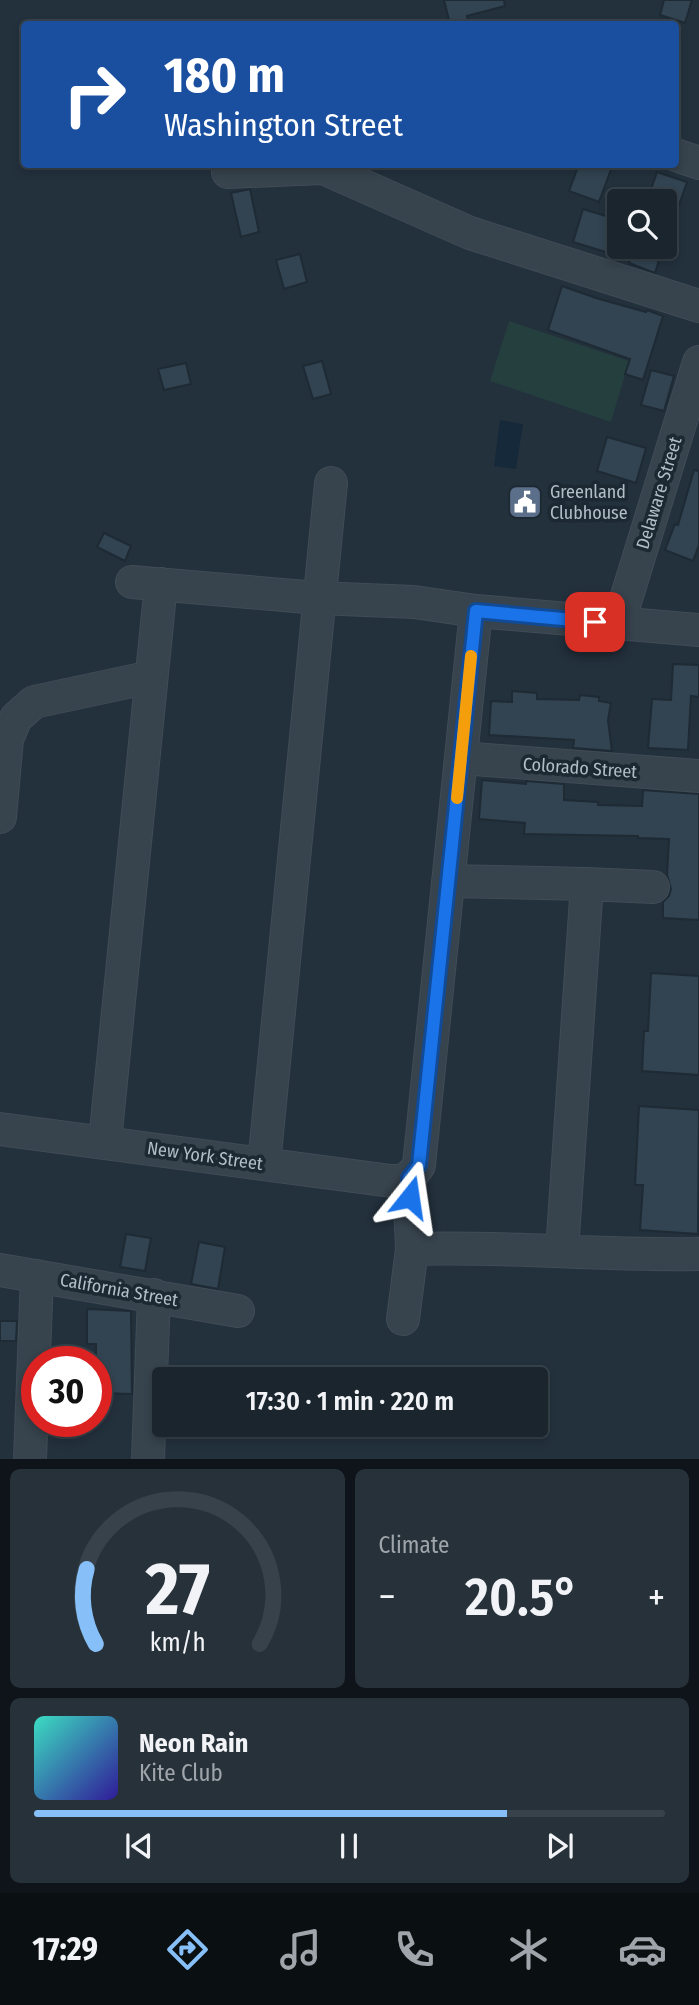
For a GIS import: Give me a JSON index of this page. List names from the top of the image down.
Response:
{
  "streets": {
    "street": [
      "Delaware Street",
      "Colorado Street",
      "New York Street",
      "California Street"
    ]
  },
  "places": {
    "public building": ["Greenland Clubhouse"]
  },
  "page": {
    "turn": ["180 m", "Washington Street"],
    "limit": "30",
    "trip": "17:30 · 1 min · 220 m",
    "tile": "Climate",
    "heat": ["−", "20.5°", "+"],
    "song": ["Neon Rain", "Kite Club"],
    "tabs": "17:29",
    "gauge": ["27", "km/h"]
  }
}
